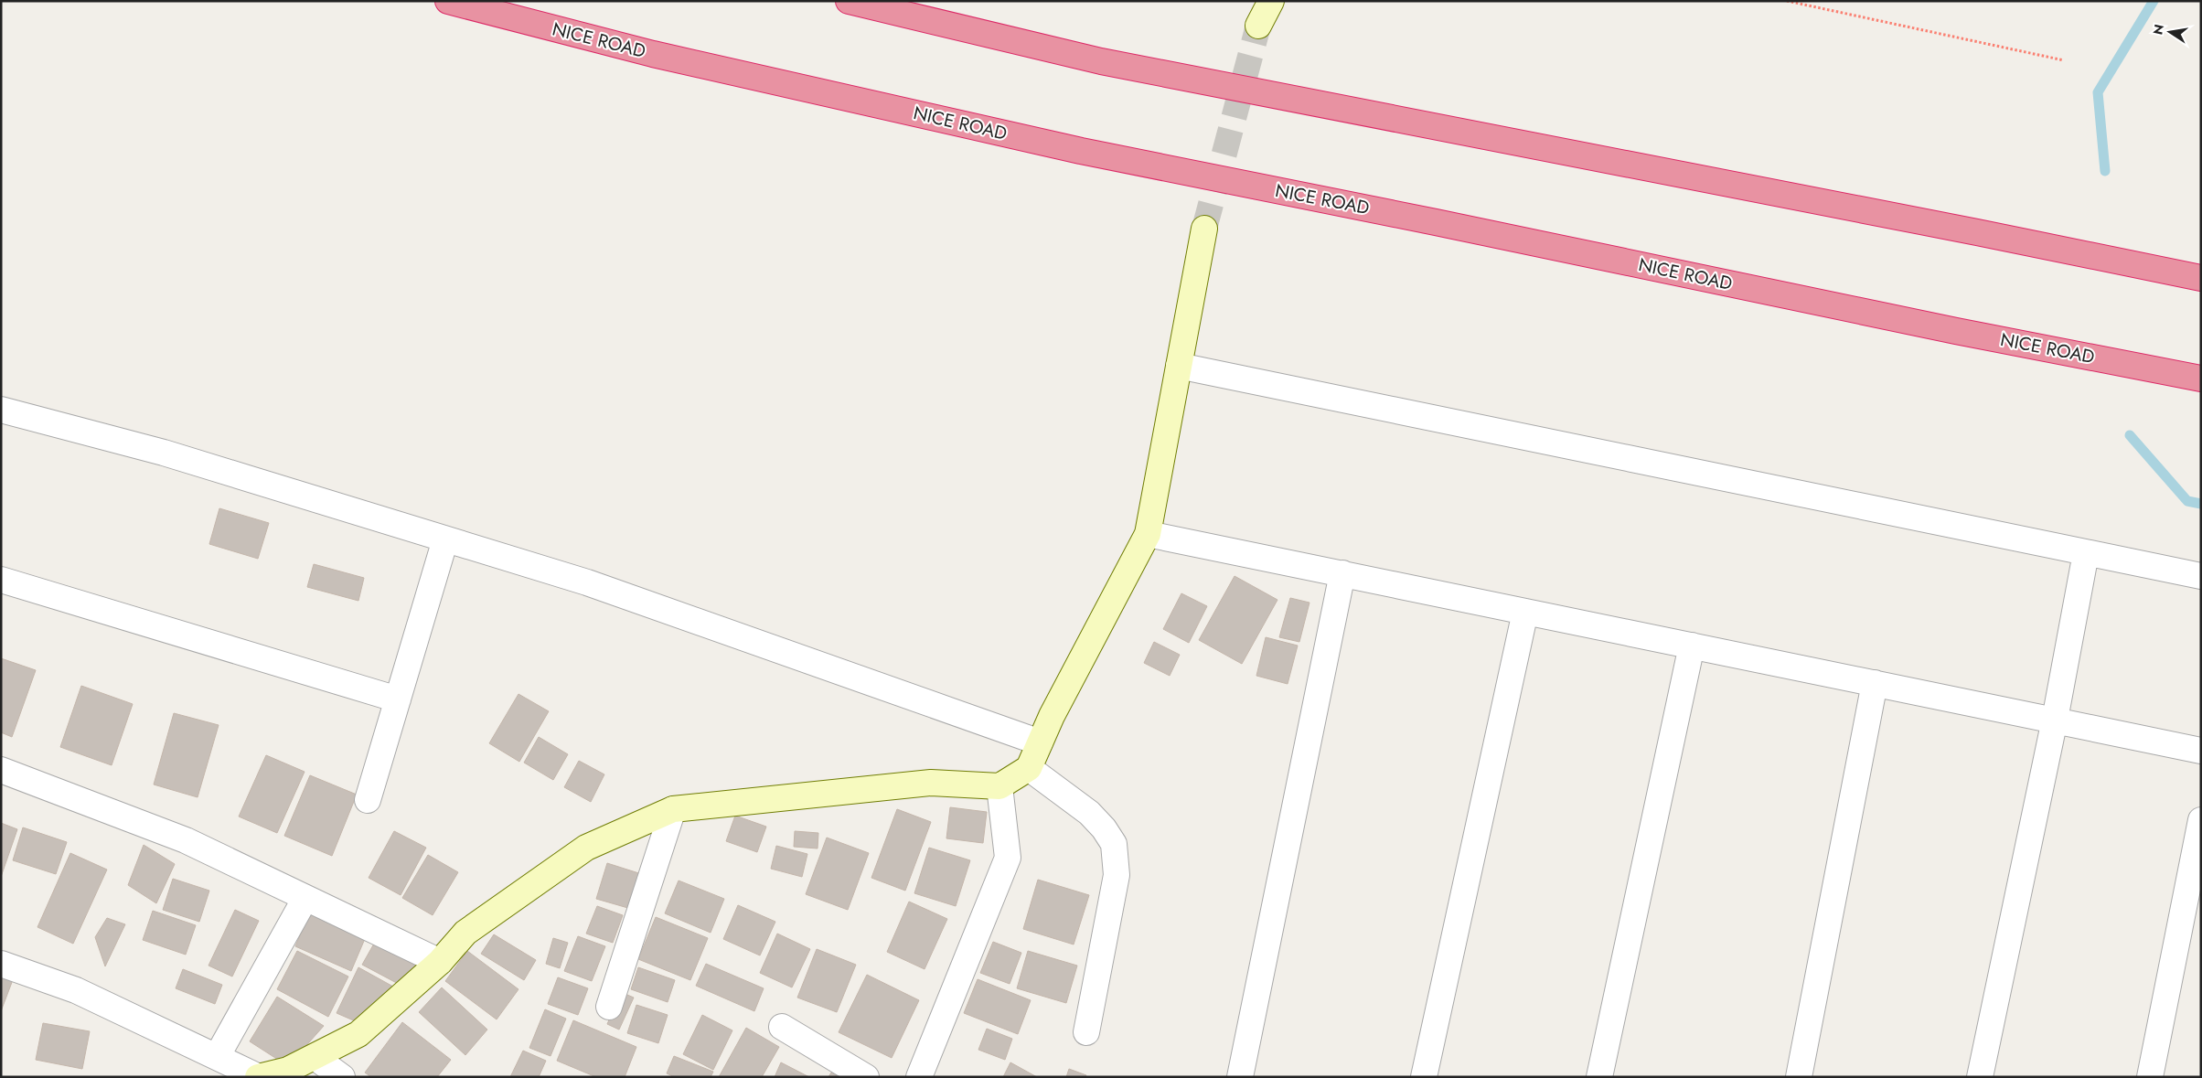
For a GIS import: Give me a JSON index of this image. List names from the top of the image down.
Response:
{
  "streets": {
    "highway": ["NICE ROAD"]
  },
  "north": "left"
}
